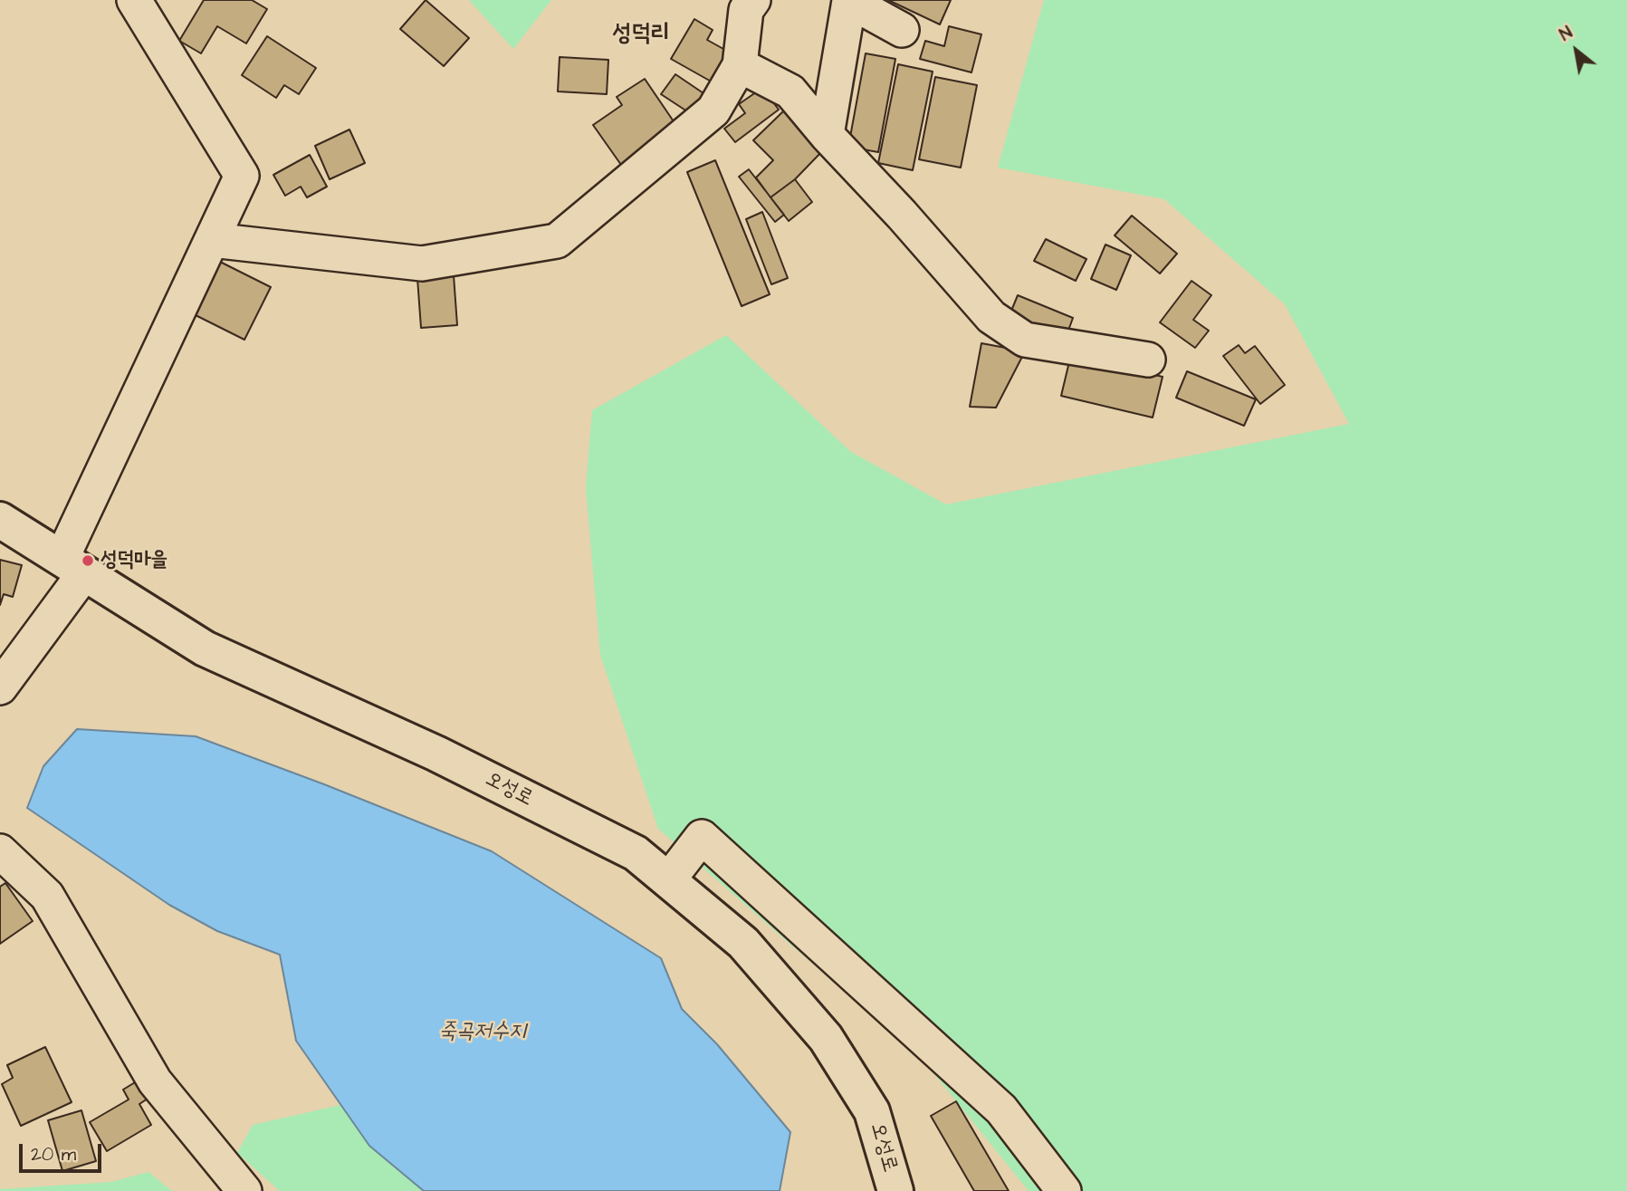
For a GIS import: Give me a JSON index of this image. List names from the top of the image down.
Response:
{
  "streets": {
    "main road": ["오성로"]
  },
  "districts": ["성덕리"],
  "water": ["죽곡저수지"],
  "places": ["성덕마을"],
  "scale_bar": "20 m",
  "north": "top left"
}
